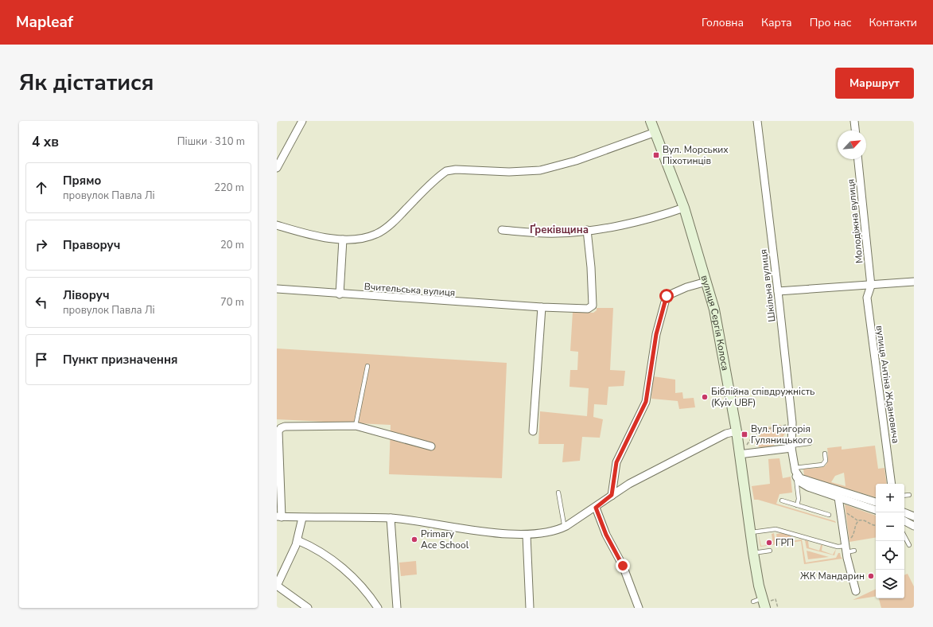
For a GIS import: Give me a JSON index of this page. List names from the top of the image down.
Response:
{
  "streets": {
    "street": [
      "Молодіжна вулиця",
      "Шкільна вулиця",
      "Вчительська вулиця",
      "вулиця Сергія Колоса",
      "вулиця Антіна Ждановича"
    ]
  },
  "crossings": [
    ["Молодіжна вулиця", "вулиця Антіна Ждановича"]
  ],
  "districts": ["Ґреківщина"],
  "places": {
    "transit": ["Вул. Морських Піхотинців", "Вул. Григорія Гуляницького"],
    "other": [
      "Біблійна співдружність (Kyiv UBF)",
      "Primary Ace School",
      "ГРП",
      "ЖК Мандарин"
    ]
  },
  "north": "top right",
  "page": {
    "header": "Mapleaf",
    "nav": [
      "Головна",
      "Карта",
      "Про нас",
      "Контакти"
    ],
    "title": "Як дістатися",
    "buttons": "Маршрут",
    "heading": ["4 хв", "Пішки · 310 m"],
    "list": [
      ["Прямо", "провулок Павла Лі", "220 m"],
      ["Праворуч", "20 m"],
      ["Ліворуч", "провулок Павла Лі", "70 m"],
      "Пункт призначення"
    ],
    "map_buttons": ["+", "−"]
  }
}
